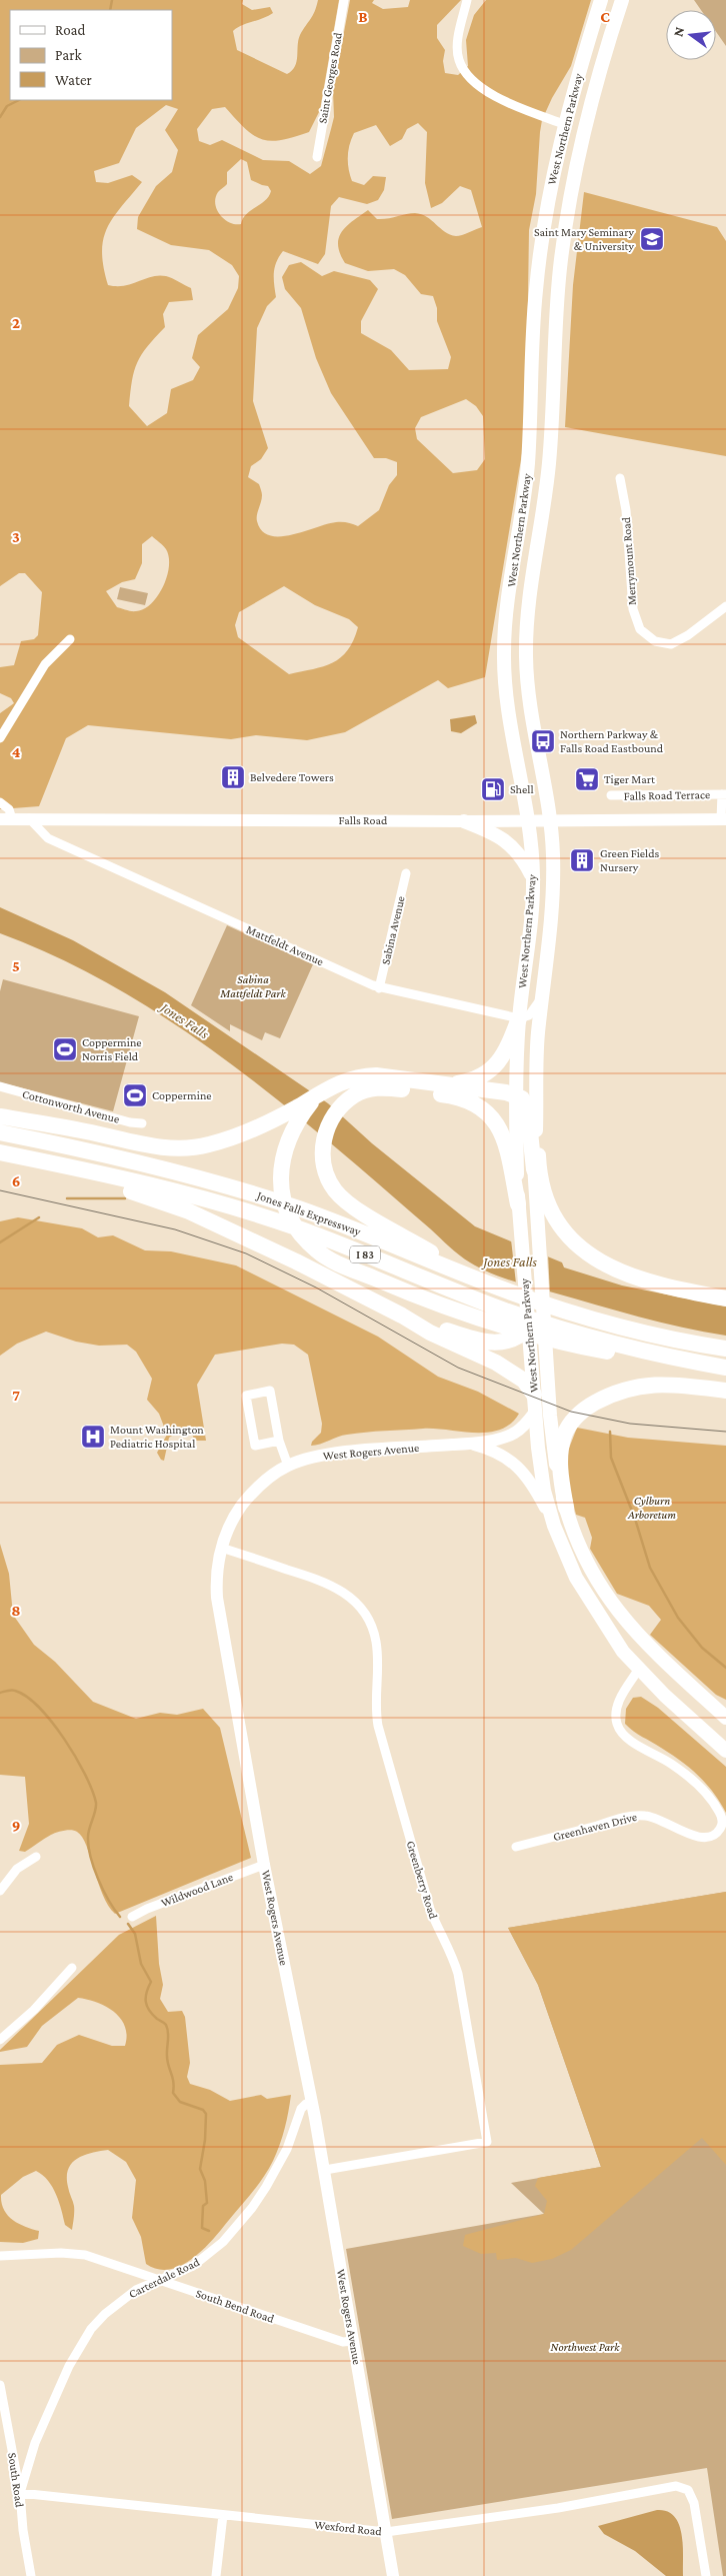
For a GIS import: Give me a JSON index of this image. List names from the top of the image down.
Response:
{
  "streets": {
    "highway": ["Jones Falls Expressway", "I 83"],
    "main road": ["West Northern Parkway"],
    "street": [
      "Saint Georges Road",
      "Merrymount Road",
      "Falls Road Terrace",
      "Falls Road",
      "Sabina Avenue",
      "Mattfeldt Avenue",
      "Cottonworth Avenue",
      "West Rogers Avenue",
      "Greenhaven Drive",
      "Greenberry Road",
      "Wildwood Lane",
      "Carterdale Road",
      "South Bend Road",
      "South Road",
      "Wexford Road"
    ]
  },
  "crossings": [
    ["West Northern Parkway", "Falls Road"],
    ["West Northern Parkway", "Mattfeldt Avenue"],
    ["West Northern Parkway", "West Rogers Avenue"],
    ["West Northern Parkway", "Greenhaven Drive"],
    ["Falls Road Terrace", "Falls Road"],
    ["Falls Road", "Mattfeldt Avenue"],
    ["Sabina Avenue", "Mattfeldt Avenue"],
    ["West Rogers Avenue", "Greenberry Road"],
    ["West Rogers Avenue", "Wildwood Lane"],
    ["West Rogers Avenue", "Carterdale Road"],
    ["West Rogers Avenue", "South Bend Road"],
    ["West Rogers Avenue", "Wexford Road"],
    ["Carterdale Road", "South Bend Road"],
    ["Carterdale Road", "South Road"],
    ["Carterdale Road", "Wexford Road"],
    ["South Road", "Wexford Road"]
  ],
  "water": ["Jones Falls"],
  "parks": ["Sabina Mattfeldt Park", "Cylburn Arboretum", "Northwest Park"],
  "places": {
    "school or university": ["Saint Mary Seminary & University"],
    "bus stop": ["Northern Parkway & Falls Road Eastbound"],
    "building": ["Belvedere Towers", "Green Fields Nursery"],
    "supermarket": ["Tiger Mart"],
    "fuel station": ["Shell"],
    "sports": ["Coppermine Norris Field", "Coppermine"],
    "hospital": ["Mount Washington Pediatric Hospital"]
  },
  "legend": ["Road", "Park", "Water"],
  "north": "left",
  "grid": {
    "columns": ["B", "C"],
    "rows": [
      "2",
      "3",
      "4",
      "5",
      "6",
      "7",
      "8",
      "9"
    ]
  }
}
